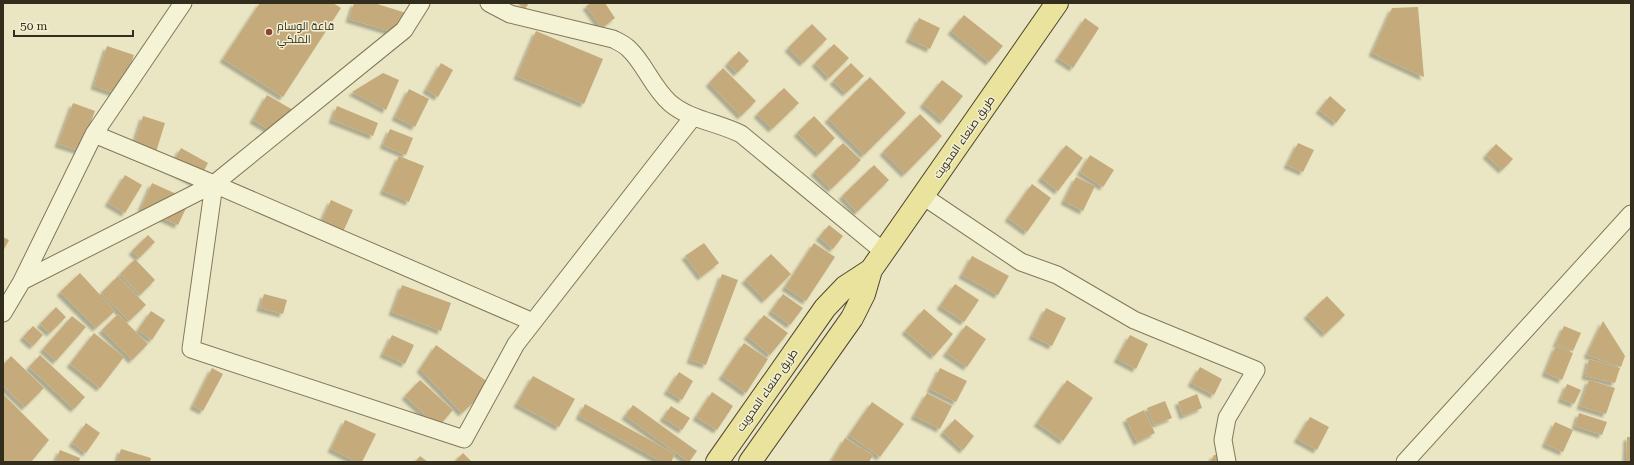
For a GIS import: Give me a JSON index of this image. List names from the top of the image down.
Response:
{
  "streets": {
    "main road": ["طريق صنعاء المحويت"]
  },
  "places": ["قاعة الوسام الملكي"],
  "scale_bar": "50 m"
}
